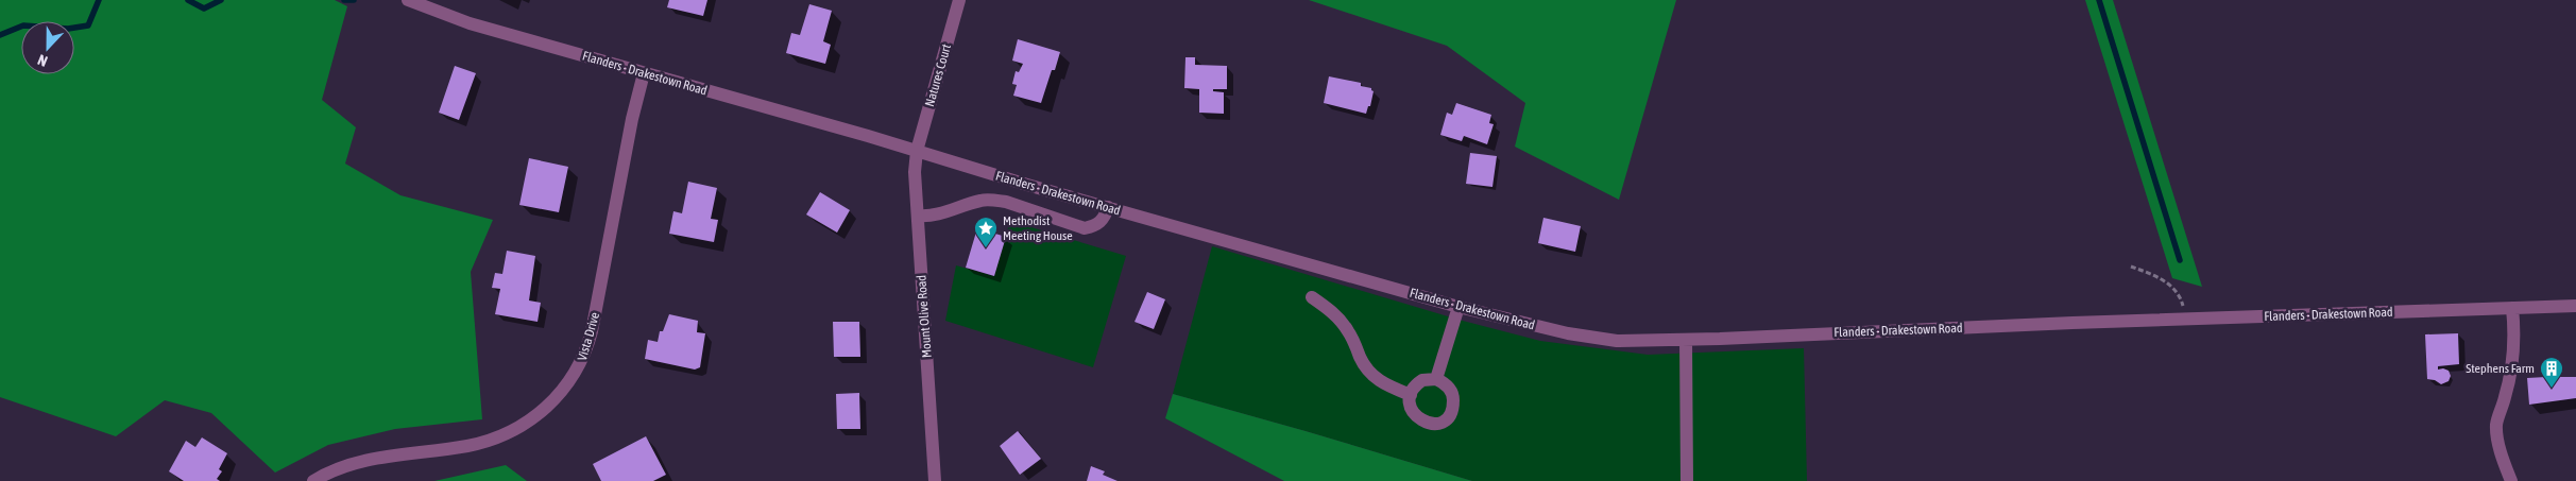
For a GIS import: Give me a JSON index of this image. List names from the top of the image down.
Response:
{
  "streets": {
    "street": [
      "Flanders - Drakestown Road",
      "Natures Court",
      "Mount Olive Road",
      "Vista Drive"
    ]
  },
  "crossings": [
    ["Flanders - Drakestown Road", "Natures Court"],
    ["Flanders - Drakestown Road", "Mount Olive Road"],
    ["Flanders - Drakestown Road", "Vista Drive"],
    ["Natures Court", "Mount Olive Road"]
  ],
  "places": {
    "place": ["Methodist Meeting House"],
    "building": ["Stephens Farm"]
  },
  "north": "bottom"
}
